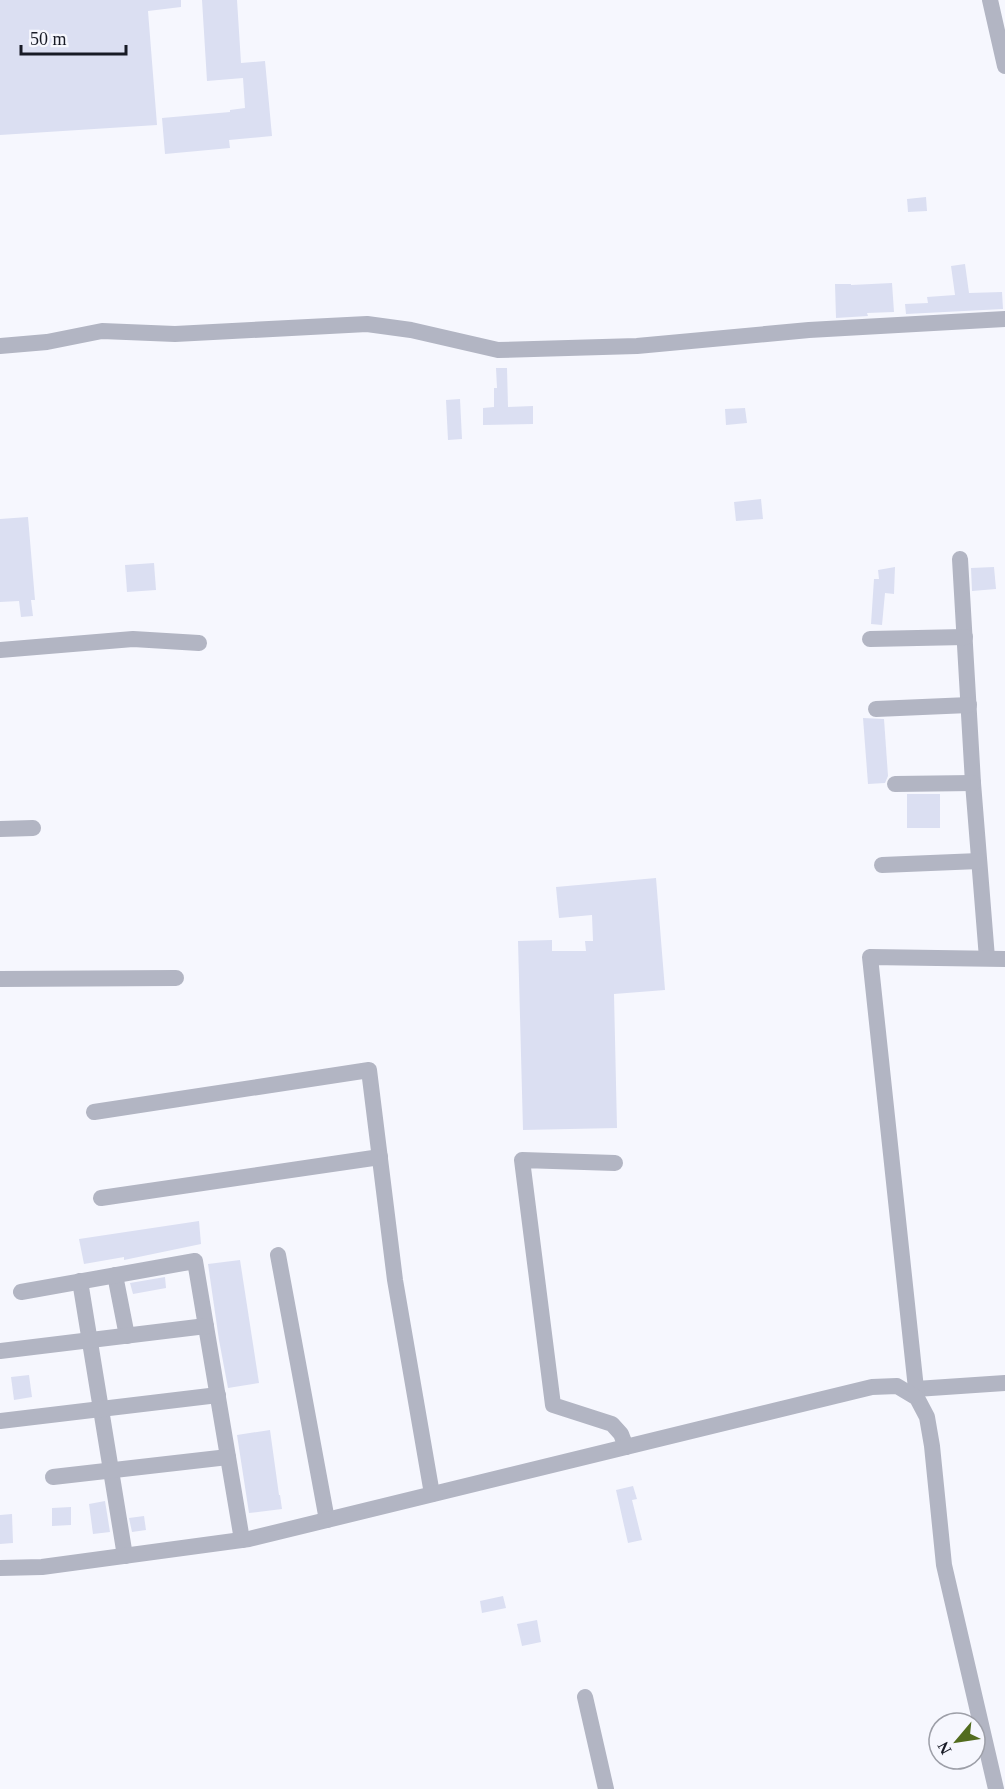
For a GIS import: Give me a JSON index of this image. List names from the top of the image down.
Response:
{
  "scale_bar": "50 m",
  "north": "bottom left"
}
